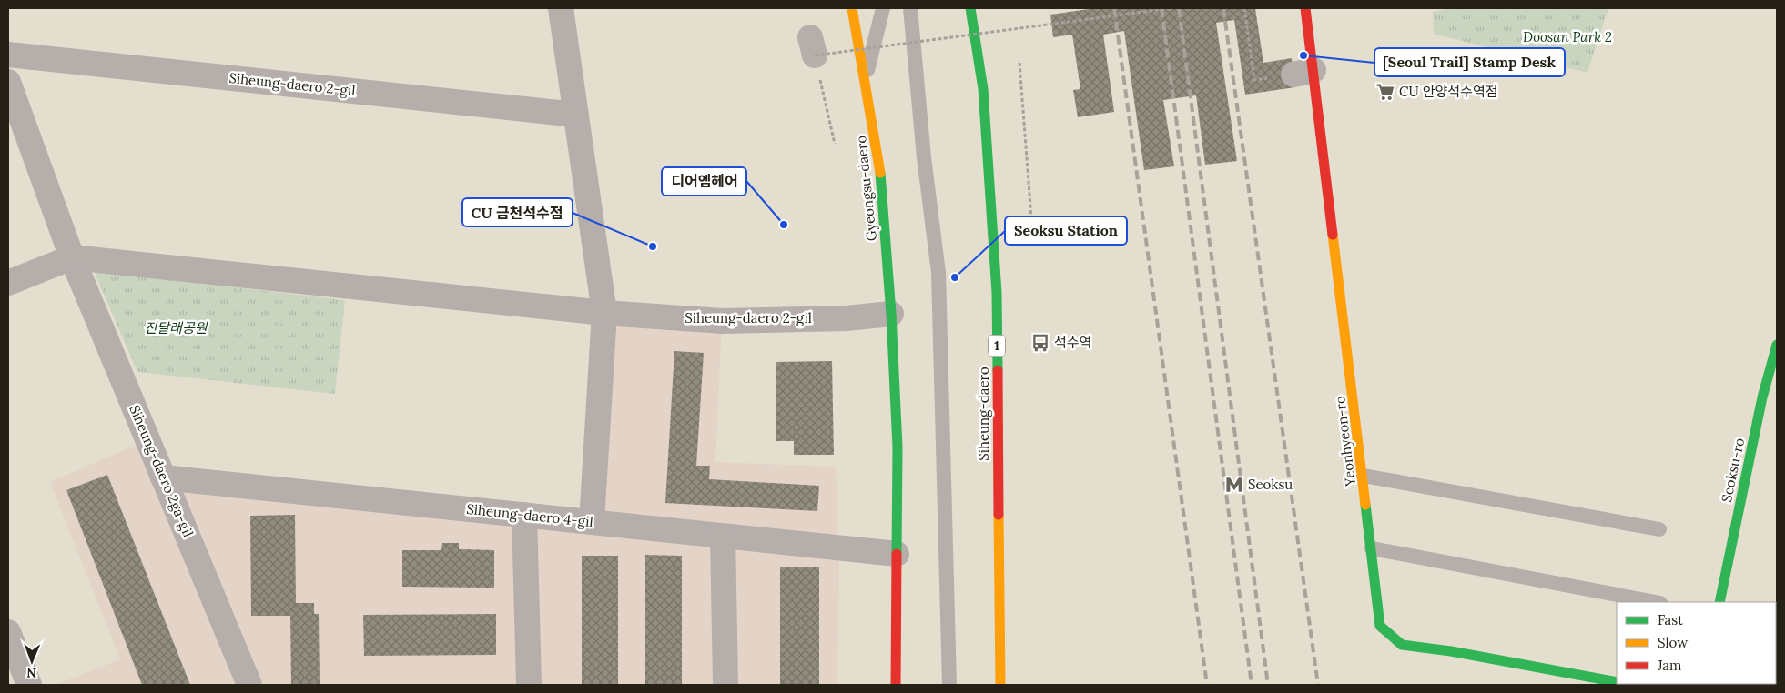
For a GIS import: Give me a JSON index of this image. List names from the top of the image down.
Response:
{
  "streets": {
    "main road": [
      "Gyeongsu-daero",
      "1",
      "Siheung-daero",
      "Yeonhyeon-ro",
      "Seoksu-ro"
    ],
    "street": ["Siheung-daero 2-gil", "Siheung-daero 2ga-gil", "Siheung-daero 4-gil"]
  },
  "crossings": [
    ["Siheung-daero 2-gil", "Gyeongsu-daero"],
    ["Siheung-daero 2-gil", "Siheung-daero 2ga-gil"],
    ["Siheung-daero 2ga-gil", "Siheung-daero 4-gil"]
  ],
  "parks": ["Doosan Park 2", "진달래공원"],
  "places": {
    "other": [
      "[Seoul Trail] Stamp Desk",
      "디어엠헤어",
      "CU 금천석수점",
      "Seoksu Station"
    ],
    "supermarket": ["CU 안양석수역점"],
    "bus stop": ["석수역"],
    "metro station": ["Seoksu"]
  },
  "legend": ["Fast", "Slow", "Jam"],
  "north": "bottom"
}
